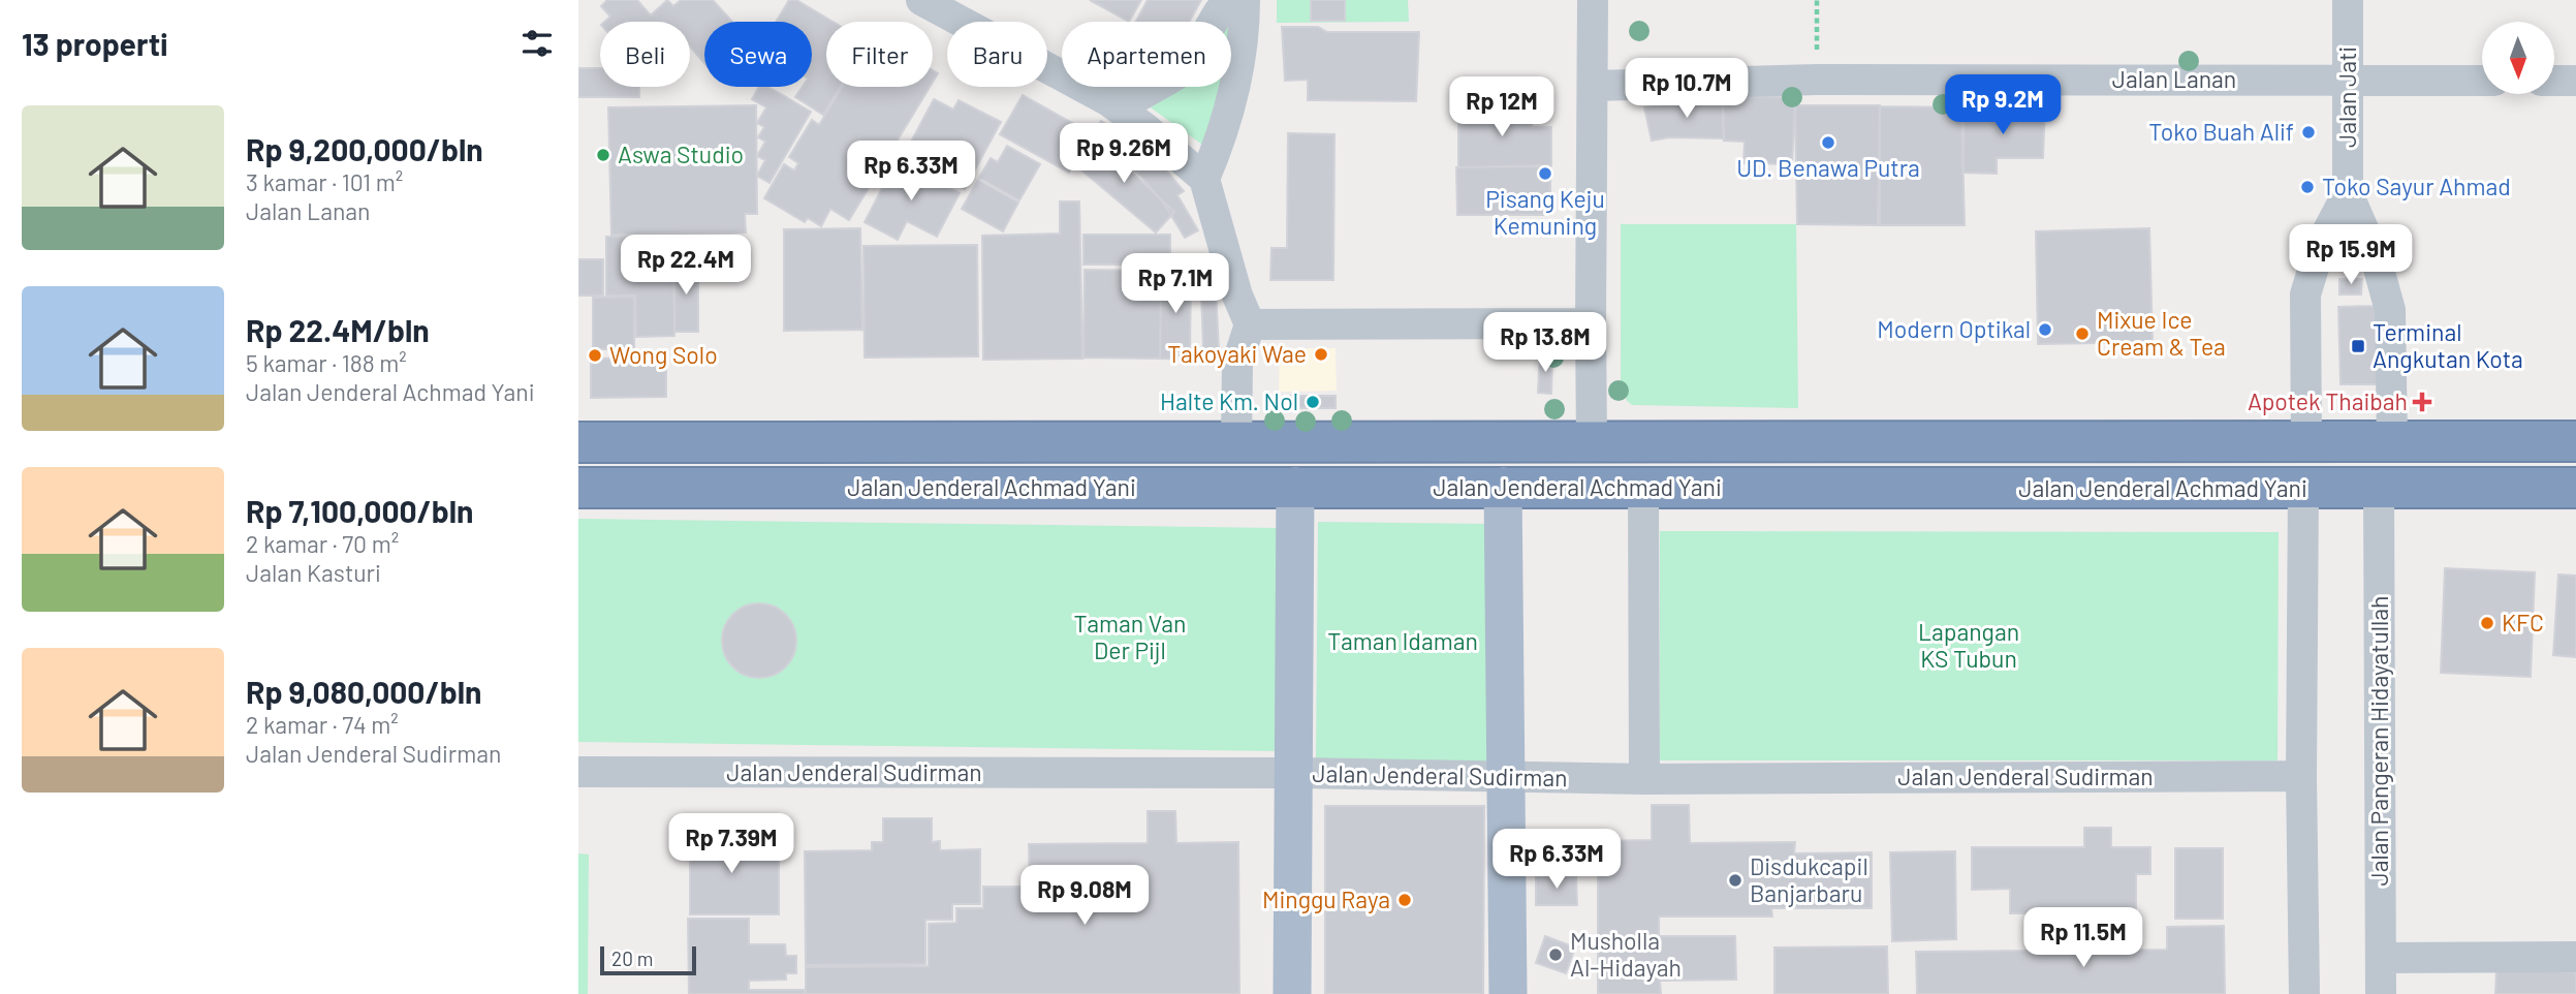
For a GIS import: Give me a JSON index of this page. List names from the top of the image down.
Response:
{
  "streets": {
    "highway": ["Jalan Jenderal Achmad Yani"],
    "street": [
      "Jalan Lanan",
      "Jalan Jati",
      "Jalan Pangeran Hidayatullah",
      "Jalan Jenderal Sudirman"
    ]
  },
  "crossings": [
    ["Jalan Lanan", "Jalan Jati"],
    ["Jalan Jati", "Jalan Jenderal Achmad Yani"],
    ["Jalan Jenderal Achmad Yani", "Jalan Pangeran Hidayatullah"]
  ],
  "parks": ["Taman Van Der Pijl", "Lapangan KS Tubun", "Taman Idaman"],
  "places": {
    "other": [
      "Toko Buah Alif",
      "UD. Benawa Putra",
      "Aswa Studio",
      "Pisang Keju Kemuning",
      "Toko Sayur Ahmad",
      "Modern Optikal",
      "Mixue Ice Cream & Tea",
      "Takoyaki Wae",
      "Wong Solo",
      "Halte Km. Nol",
      "KFC",
      "Disdukcapil Banjarbaru",
      "Minggu Raya",
      "Musholla Al-Hidayah"
    ],
    "transit": ["Terminal Angkutan Kota"],
    "health": ["Apotek Thaibah"]
  },
  "scale_bar": "20 m",
  "north": "bottom",
  "page": {
    "heading": "13 properti",
    "chip": [
      "Beli",
      "Sewa",
      "Filter",
      "Baru",
      "Apartemen"
    ],
    "price": [
      "Rp 10.7M",
      "Rp 9.2M",
      "Rp 12M",
      "Rp 9.26M",
      "Rp 6.33M",
      "Rp 15.9M",
      "Rp 22.4M",
      "Rp 7.1M",
      "Rp 13.8M",
      "Rp 7.39M",
      "Rp 6.33M",
      "Rp 9.08M",
      "Rp 11.5M"
    ],
    "list": [
      {
        "name": "Rp 9,200,000/bln",
        "note": "3 kamar · 101 m² · Jalan Lanan"
      },
      {
        "name": "Rp 22.4M/bln",
        "note": "5 kamar · 188 m² · Jalan Jenderal Achmad Yani"
      },
      {
        "name": "Rp 7,100,000/bln",
        "note": "2 kamar · 70 m² · Jalan Kasturi"
      },
      {
        "name": "Rp 9,080,000/bln",
        "note": "2 kamar · 74 m² · Jalan Jenderal Sudirman"
      }
    ],
    "scale": "20 m"
  }
}
